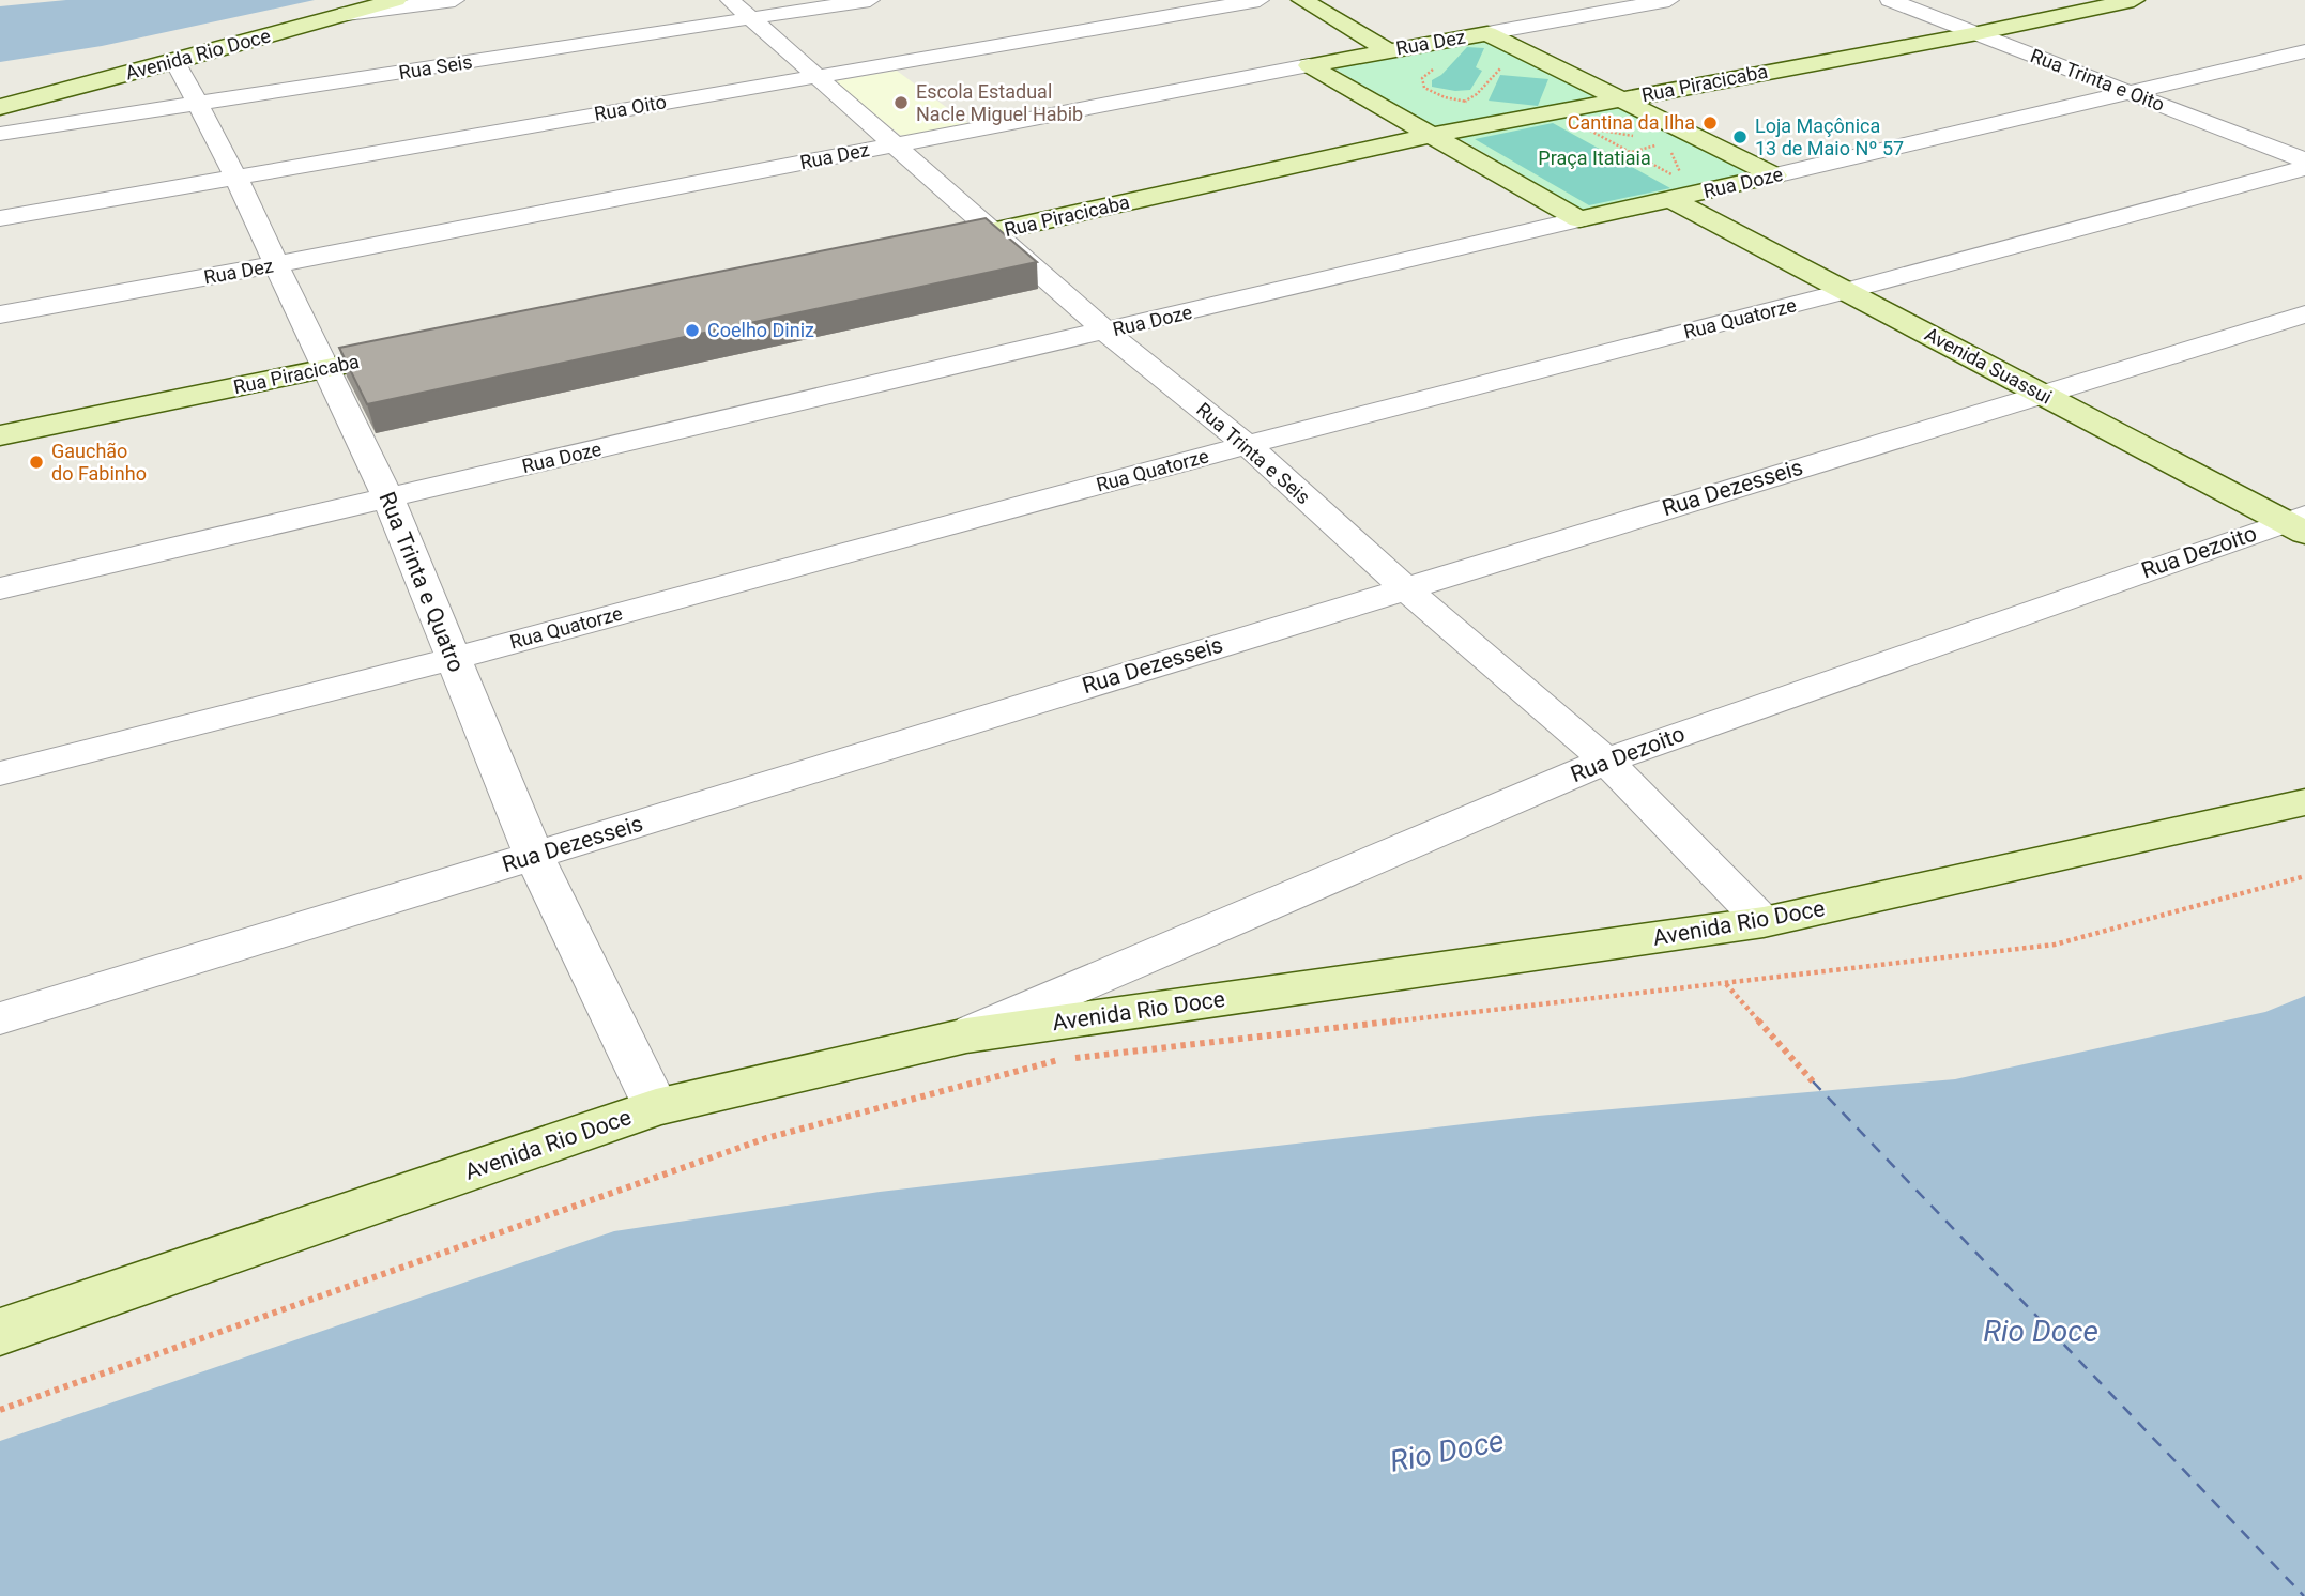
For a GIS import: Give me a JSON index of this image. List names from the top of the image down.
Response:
{
  "streets": {
    "street": [
      "Rua Dez",
      "Avenida Rio Doce",
      "Rua Seis",
      "Rua Trinta e Oito",
      "Rua Piracicaba",
      "Rua Oito",
      "Rua Doze",
      "Rua Quatorze",
      "Avenida Suassui",
      "Rua Trinta e Seis",
      "Rua Dezesseis",
      "Rua Dezoito",
      "Rua Trinta e Quatro"
    ]
  },
  "crossings": [
    ["Rua Dez", "Rua Trinta e Seis"],
    ["Rua Dez", "Rua Trinta e Quatro"],
    ["Avenida Rio Doce", "Rua Trinta e Seis"],
    ["Avenida Rio Doce", "Rua Dezoito"],
    ["Avenida Rio Doce", "Rua Trinta e Quatro"],
    ["Rua Seis", "Rua Trinta e Seis"],
    ["Rua Seis", "Rua Trinta e Quatro"],
    ["Rua Trinta e Oito", "Rua Piracicaba"],
    ["Rua Trinta e Oito", "Rua Doze"],
    ["Rua Piracicaba", "Rua Trinta e Seis"],
    ["Rua Piracicaba", "Rua Trinta e Quatro"],
    ["Rua Oito", "Rua Trinta e Seis"],
    ["Rua Oito", "Rua Trinta e Quatro"],
    ["Rua Doze", "Avenida Suassui"],
    ["Rua Doze", "Rua Trinta e Seis"],
    ["Rua Doze", "Rua Trinta e Quatro"],
    ["Rua Quatorze", "Avenida Suassui"],
    ["Rua Quatorze", "Rua Trinta e Seis"],
    ["Rua Quatorze", "Rua Trinta e Quatro"],
    ["Avenida Suassui", "Rua Dezesseis"],
    ["Avenida Suassui", "Rua Dezoito"],
    ["Rua Trinta e Seis", "Rua Dezesseis"],
    ["Rua Trinta e Seis", "Rua Dezoito"],
    ["Rua Dezesseis", "Rua Trinta e Quatro"]
  ],
  "water": ["Rio Doce"],
  "parks": ["Praça Itatiaia"],
  "places": [
    "Escola Estadual Nacle Miguel Habib",
    "Cantina da Ilha",
    "Loja Maçônica 13 de Maio Nº 57",
    "Coelho Diniz",
    "Gauchão do Fabinho"
  ]
}
